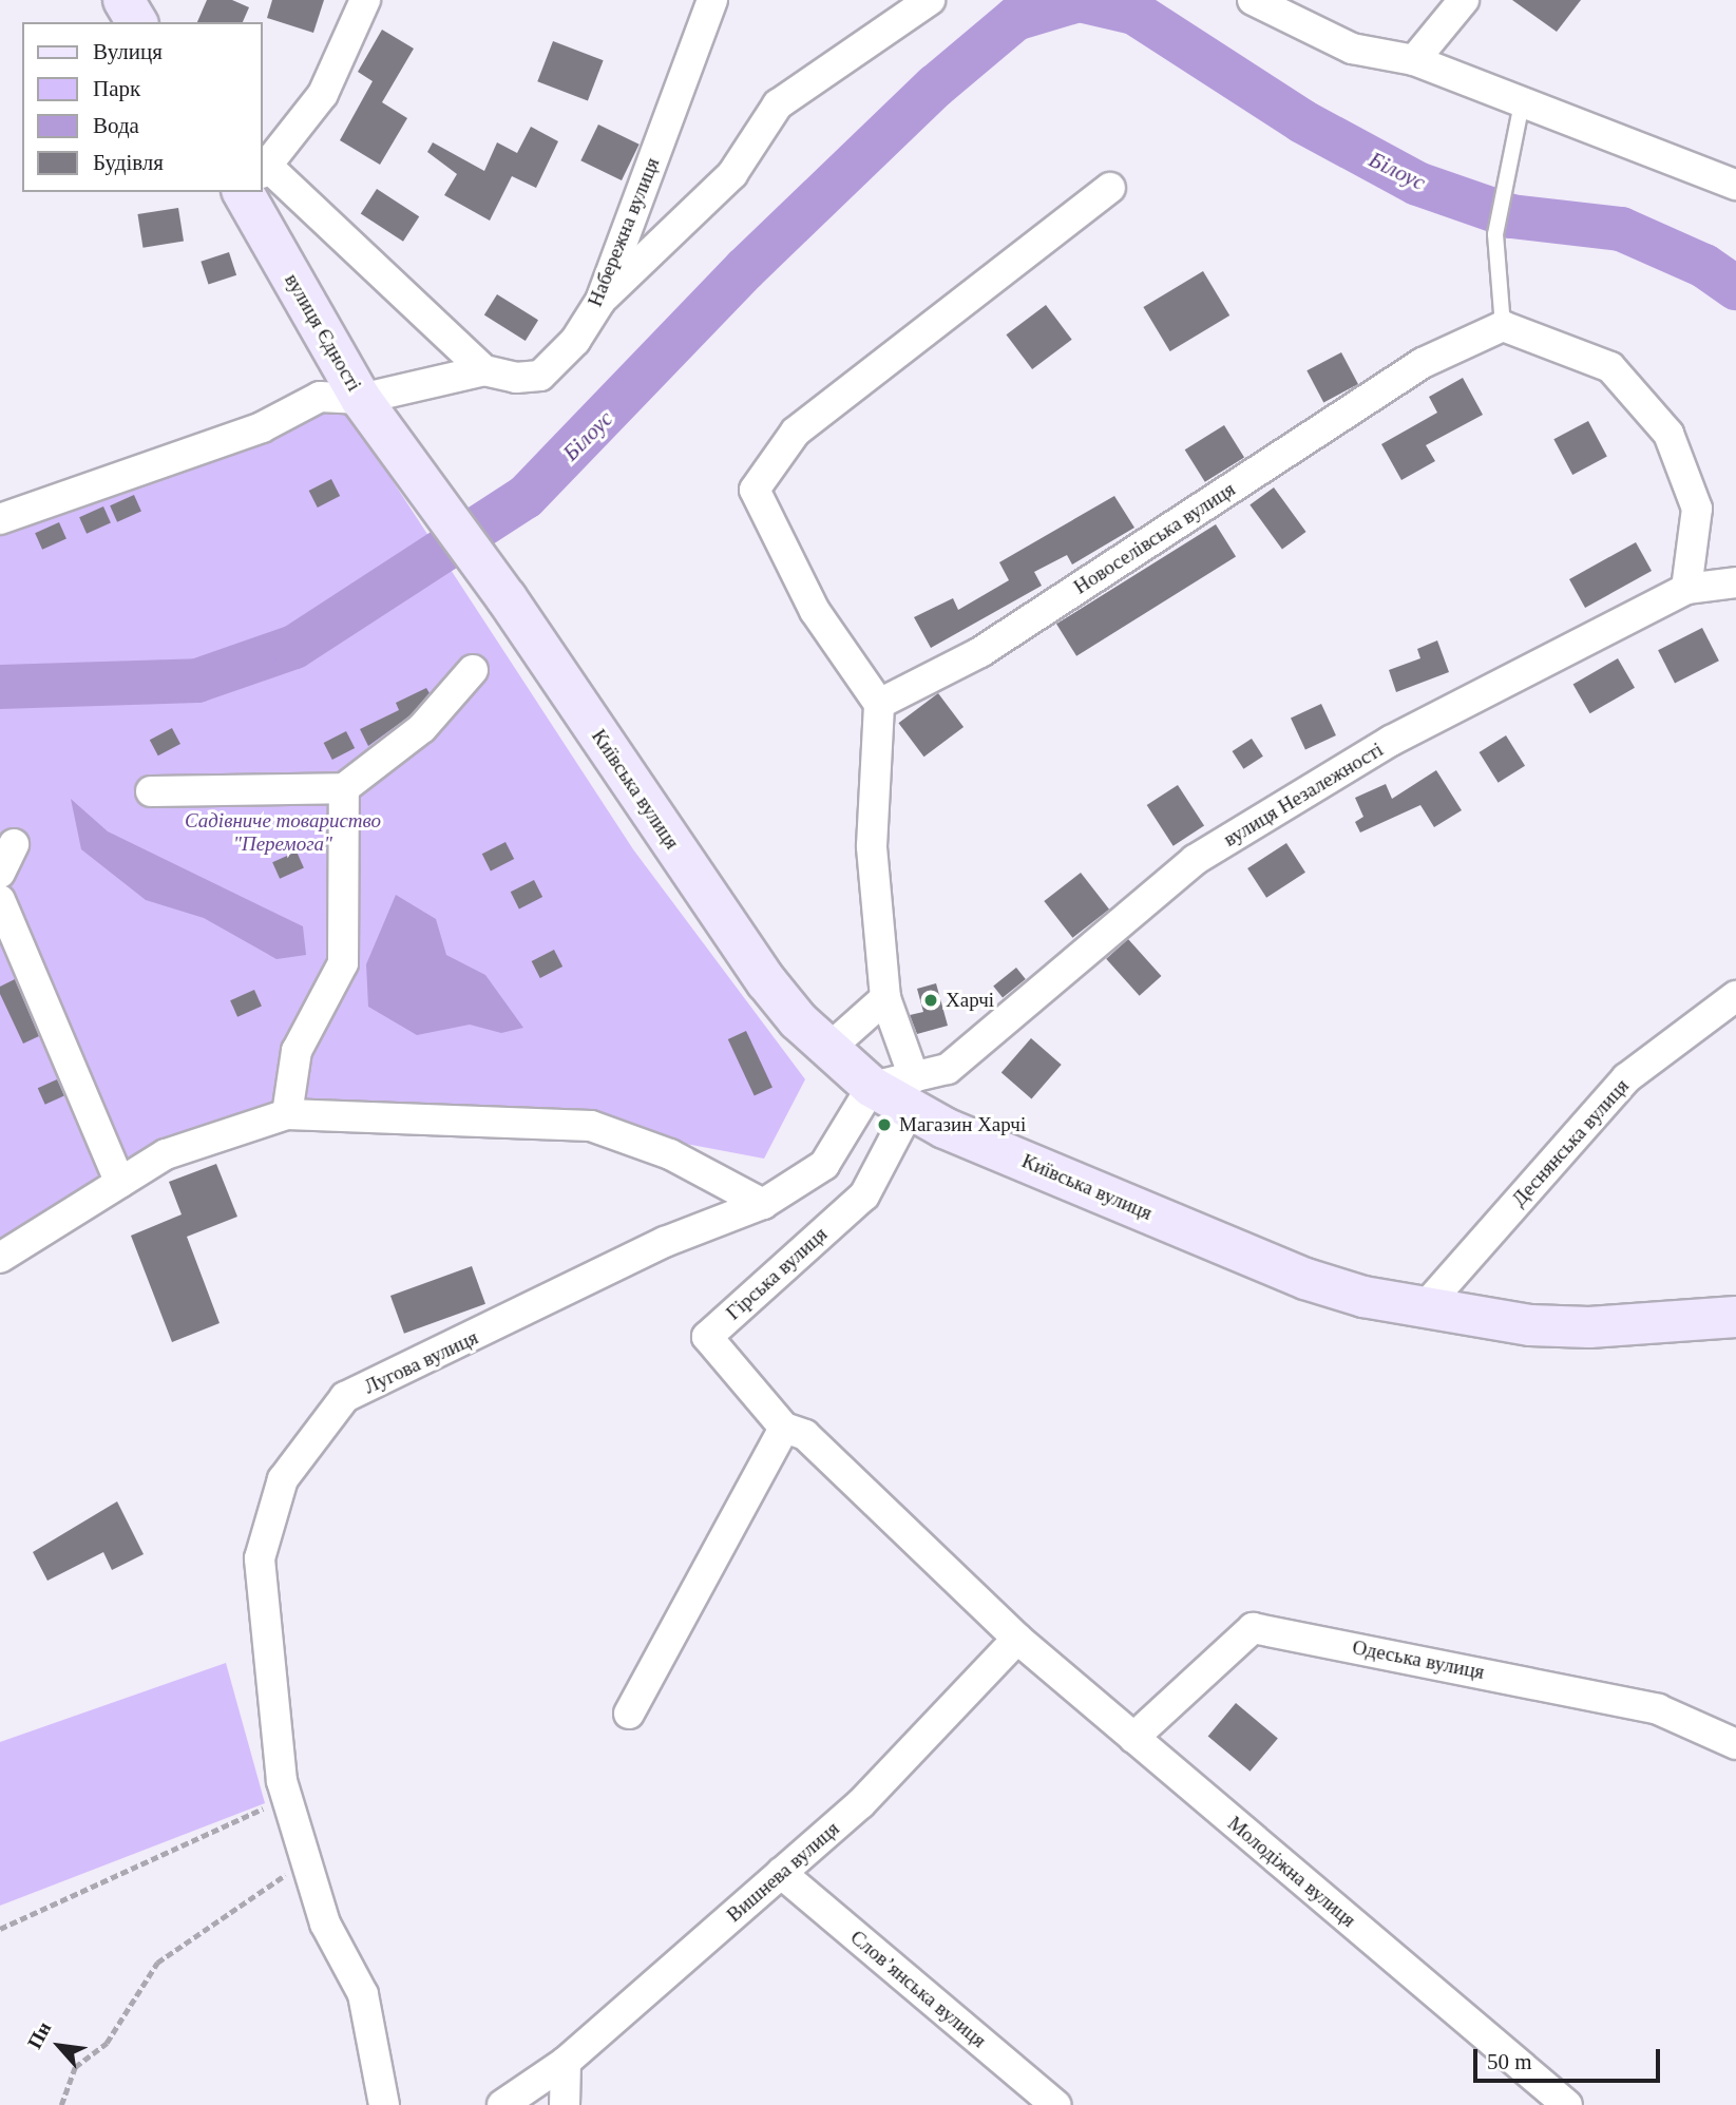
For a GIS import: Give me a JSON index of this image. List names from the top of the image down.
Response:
{
  "streets": {
    "main road": ["вулиця Єдності", "Київська вулиця"],
    "street": [
      "Набережна вулиця",
      "Новоселівська вулиця",
      "вулиця Незалежності",
      "Деснянська вулиця",
      "Гірська вулиця",
      "Лугова вулиця",
      "Одеська вулиця",
      "Вишнева вулиця",
      "Молодіжна вулиця",
      "Словʼянська вулиця"
    ]
  },
  "crossings": [
    ["Набережна вулиця", "вулиця Єдності"],
    ["вулиця Єдності", "Київська вулиця"],
    ["Київська вулиця", "вулиця Незалежності"],
    ["Київська вулиця", "Деснянська вулиця"],
    ["Київська вулиця", "Гірська вулиця"],
    ["Київська вулиця", "Лугова вулиця"],
    ["вулиця Незалежності", "Гірська вулиця"],
    ["Гірська вулиця", "Молодіжна вулиця"],
    ["Одеська вулиця", "Молодіжна вулиця"],
    ["Вишнева вулиця", "Молодіжна вулиця"],
    ["Вишнева вулиця", "Словʼянська вулиця"]
  ],
  "water": ["Білоус"],
  "parks": ["Садівниче товариство \"Перемога\""],
  "places": ["Харчі", "Магазин Харчі"],
  "legend": [
    "Вулиця",
    "Парк",
    "Вода",
    "Будівля"
  ],
  "scale_bar": "50 m",
  "north": "top left"
}
